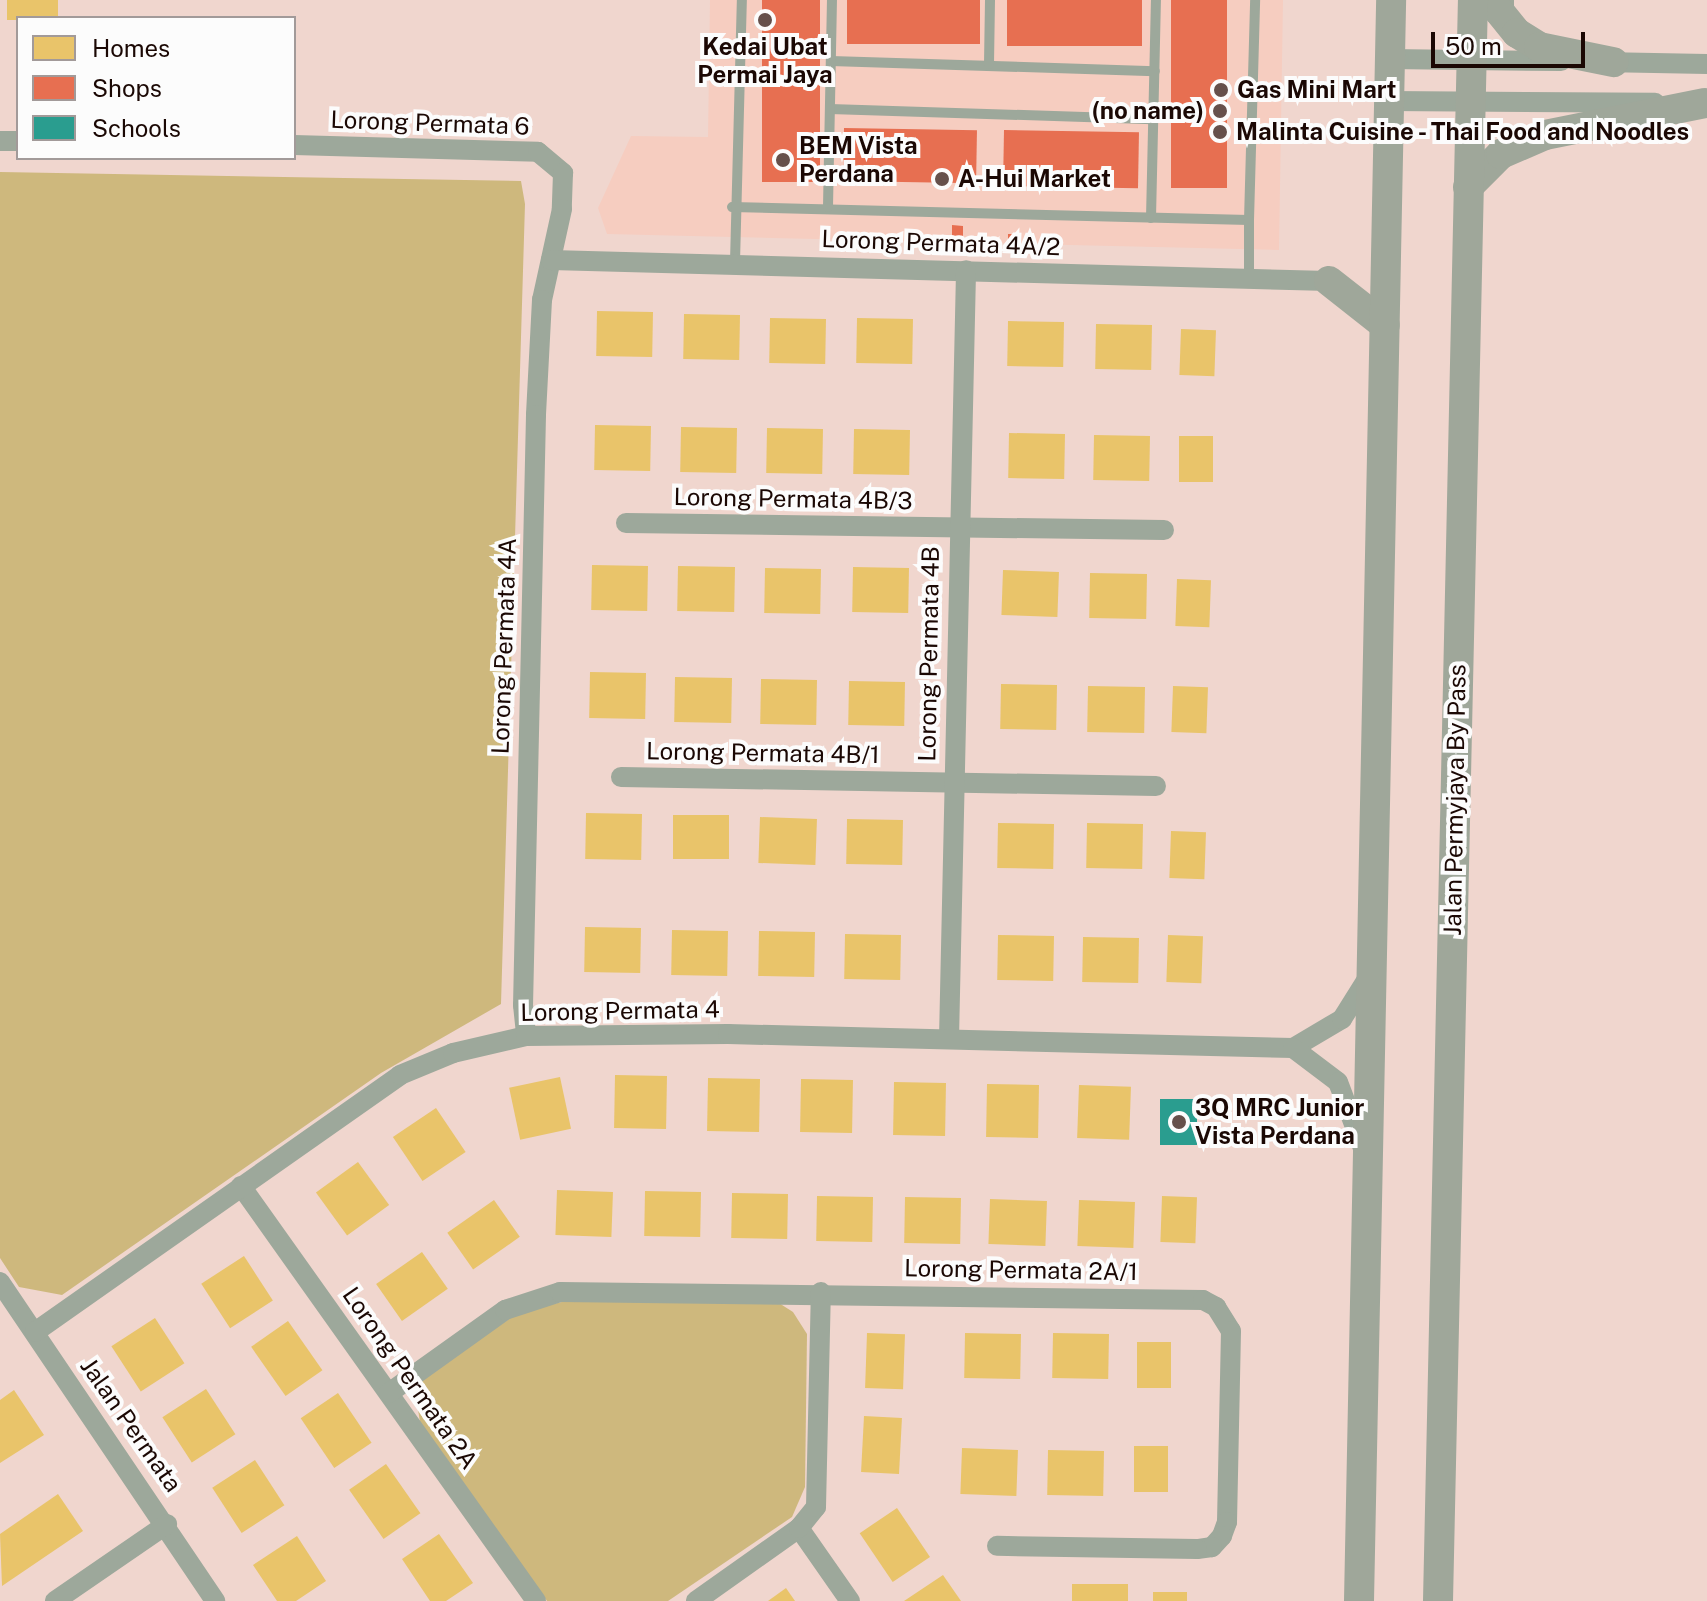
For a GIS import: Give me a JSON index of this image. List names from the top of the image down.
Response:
{
  "streets": {
    "main road": ["Jalan Permyjaya By Pass"],
    "street": [
      "Lorong Permata 6",
      "Lorong Permata 4A/2",
      "Lorong Permata 4B/3",
      "Lorong Permata 4A",
      "Lorong Permata 4B",
      "Lorong Permata 4B/1",
      "Lorong Permata 4",
      "Lorong Permata 2A/1",
      "Lorong Permata 2A",
      "Jalan Permata"
    ]
  },
  "crossings": [
    ["Lorong Permata 6", "Lorong Permata 4A/2"],
    ["Lorong Permata 6", "Lorong Permata 4A"],
    ["Lorong Permata 4A/2", "Lorong Permata 4A"],
    ["Lorong Permata 4A/2", "Lorong Permata 4B"],
    ["Lorong Permata 4B/3", "Lorong Permata 4B"],
    ["Lorong Permata 4A", "Lorong Permata 4"],
    ["Lorong Permata 4B", "Lorong Permata 4B/1"],
    ["Lorong Permata 4B", "Lorong Permata 4"],
    ["Lorong Permata 4", "Lorong Permata 2A"],
    ["Lorong Permata 4", "Jalan Permata"],
    ["Lorong Permata 2A/1", "Lorong Permata 2A"]
  ],
  "places": [
    "Kedai Ubat Permai Jaya",
    "Gas Mini Mart",
    "(no name)",
    "Malinta Cuisine - Thai Food and Noodles",
    "BEM Vista Perdana",
    "A-Hui Market",
    "3Q MRC Junior Vista Perdana"
  ],
  "legend": ["Homes", "Shops", "Schools"],
  "scale_bar": "50 m"
}
